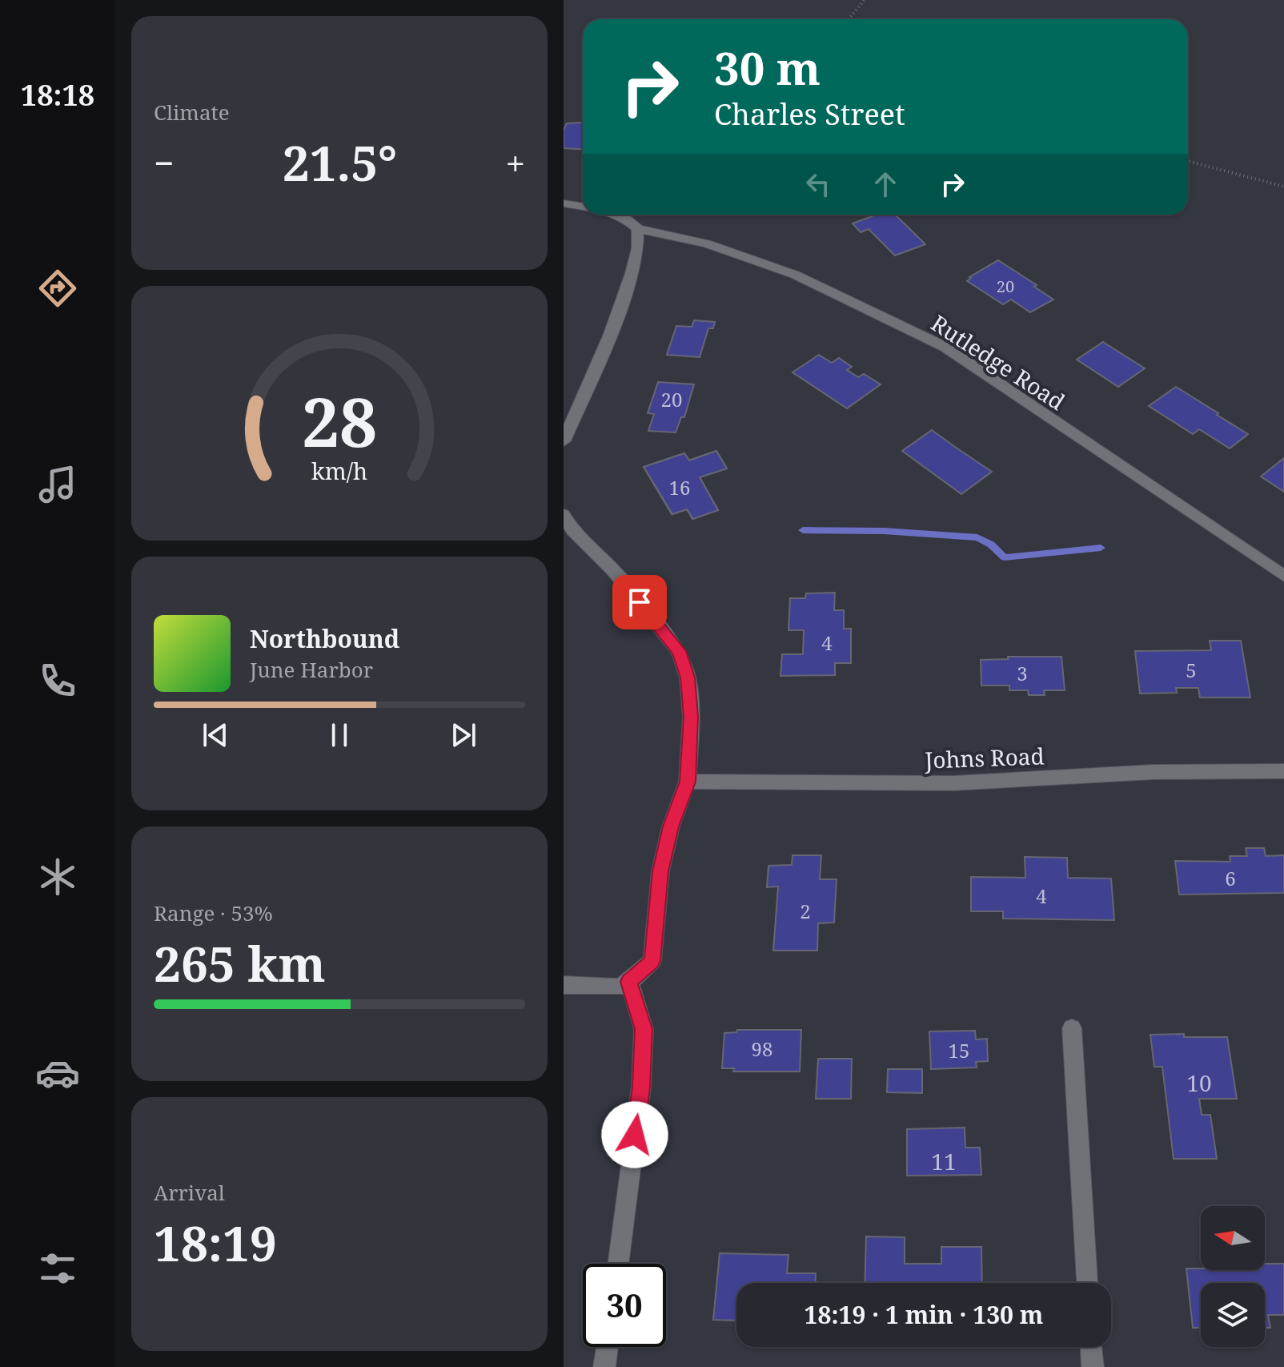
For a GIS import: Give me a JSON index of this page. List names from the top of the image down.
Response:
{
  "streets": {
    "street": ["Rutledge Road", "Johns Road"]
  },
  "house_numbers": [
    "20",
    "20",
    "16",
    "4",
    "5",
    "3",
    "6",
    "4",
    "2",
    "98",
    "15",
    "10",
    "11"
  ],
  "north": "left",
  "page": {
    "tabs": "18:18",
    "tile": [
      "Climate",
      ["Range · 53%", "265 km"],
      ["Arrival", "18:19"]
    ],
    "turn": ["30 m", "Charles Street"],
    "heat": ["−", "21.5°", "+"],
    "song": ["Northbound", "June Harbor"],
    "limit": "30",
    "trip": "18:19 · 1 min · 130 m",
    "gauge": ["28", "km/h"]
  }
}
